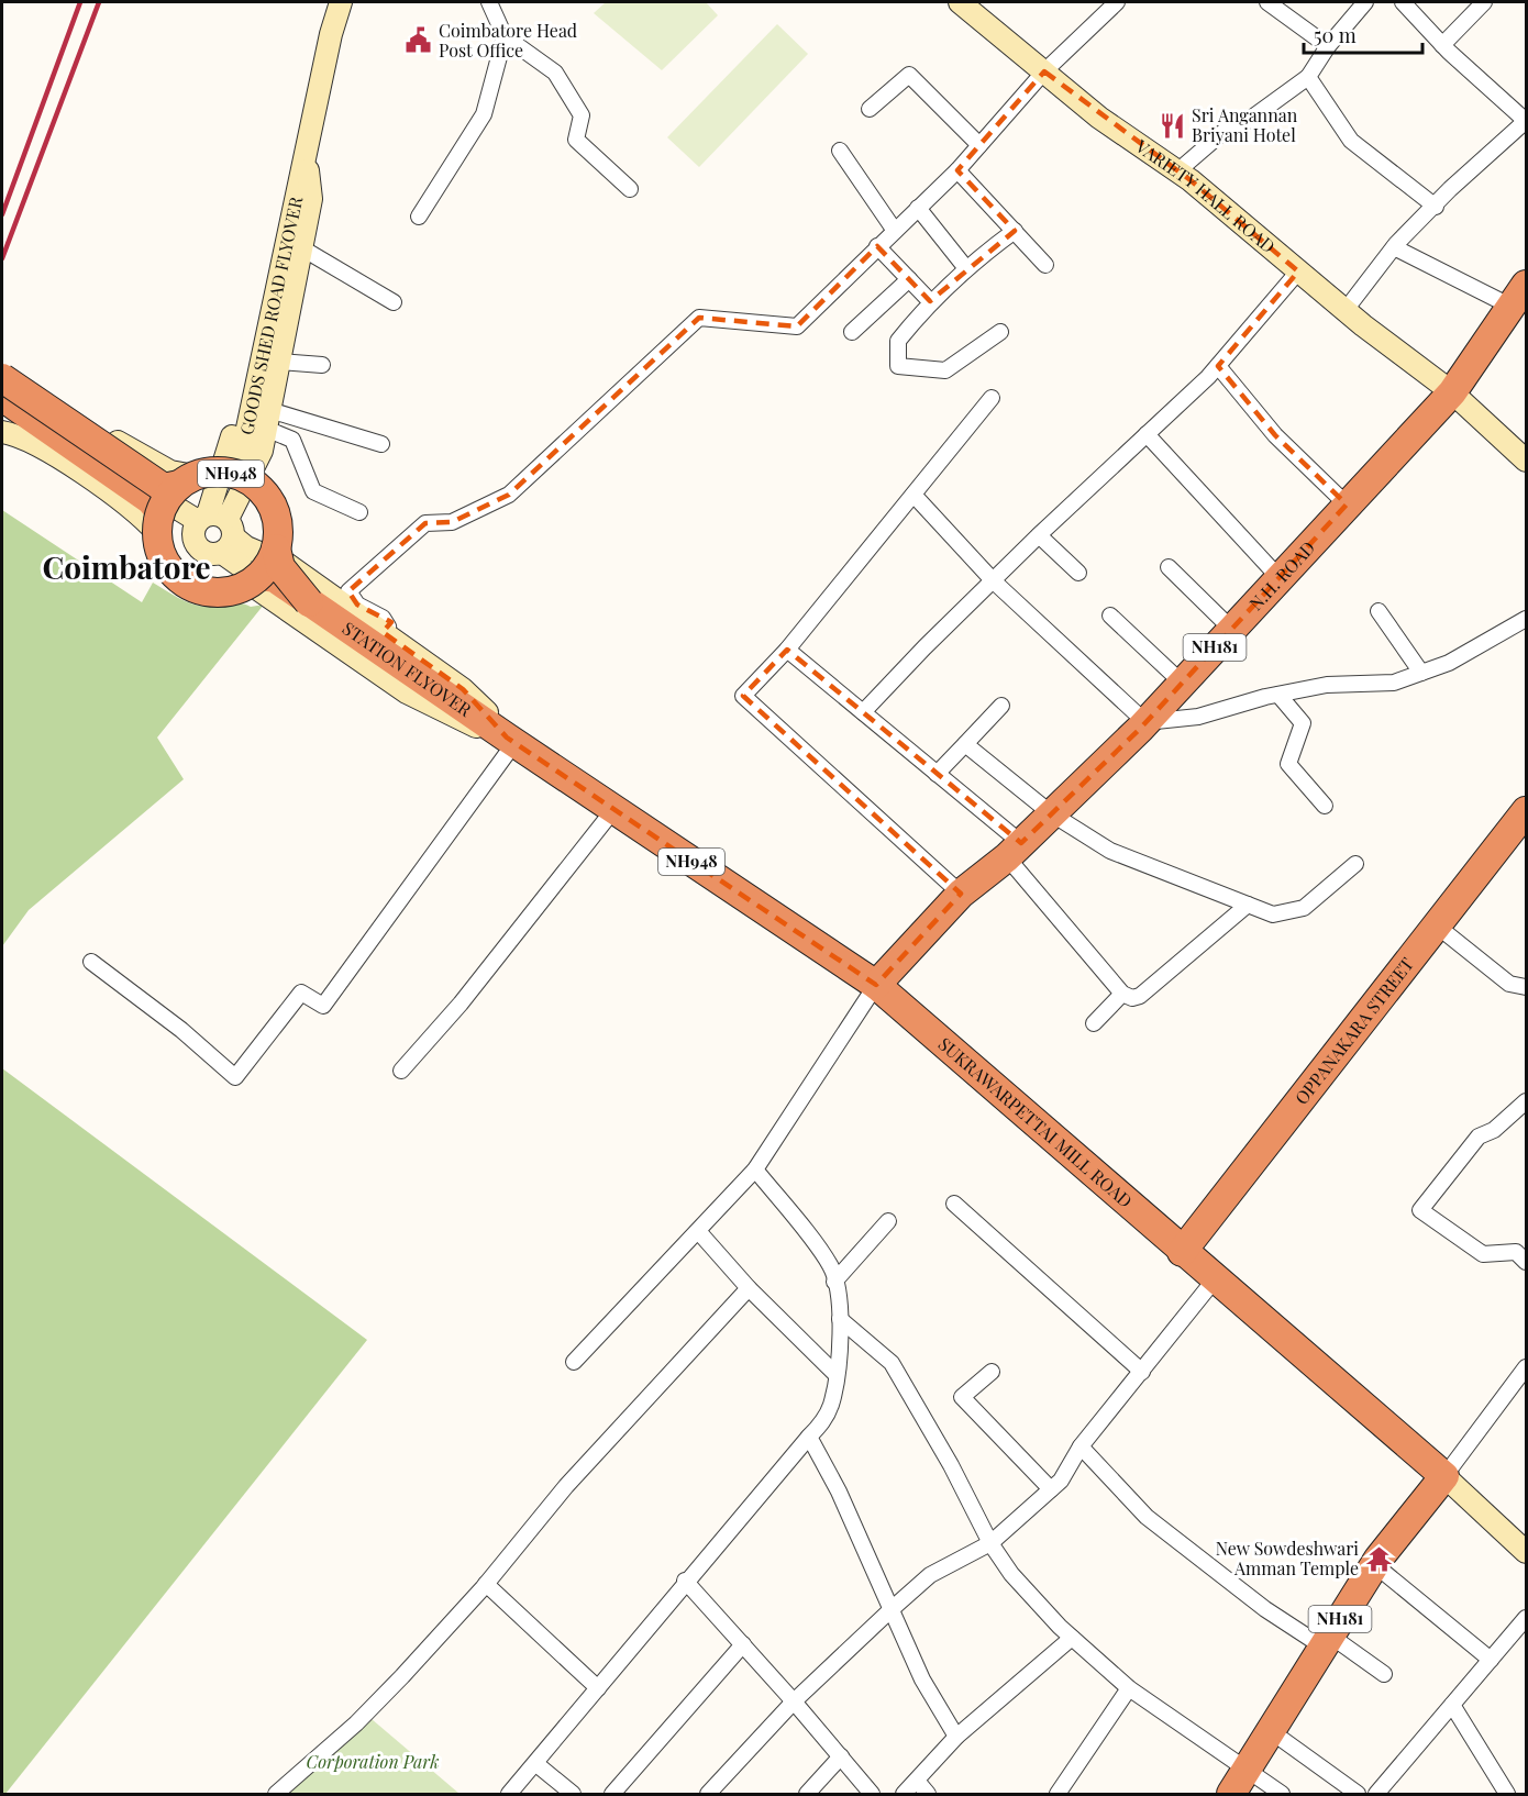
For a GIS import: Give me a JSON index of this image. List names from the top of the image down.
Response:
{
  "streets": {
    "highway": [
      "NH948",
      "N.H. ROAD",
      "NH181",
      "STATION FLYOVER",
      "OPPANAKARA STREET",
      "SUKRAWARPETTAI MILL ROAD"
    ],
    "main road": ["VARIETY HALL ROAD", "GOODS SHED ROAD FLYOVER"]
  },
  "crossings": [
    ["VARIETY HALL ROAD", "N.H. ROAD"],
    ["GOODS SHED ROAD FLYOVER", "NH948"],
    ["GOODS SHED ROAD FLYOVER", "STATION FLYOVER"],
    ["NH948", "STATION FLYOVER"],
    ["N.H. ROAD", "SUKRAWARPETTAI MILL ROAD"],
    ["NH181", "SUKRAWARPETTAI MILL ROAD"],
    ["STATION FLYOVER", "SUKRAWARPETTAI MILL ROAD"],
    ["OPPANAKARA STREET", "SUKRAWARPETTAI MILL ROAD"]
  ],
  "districts": ["Coimbatore"],
  "parks": ["Corporation Park"],
  "places": {
    "public building": ["Coimbatore Head Post Office"],
    "restaurant": ["Sri Angannan Briyani Hotel"],
    "temple": ["New Sowdeshwari Amman Temple"]
  },
  "scale_bar": "50 m"
}
